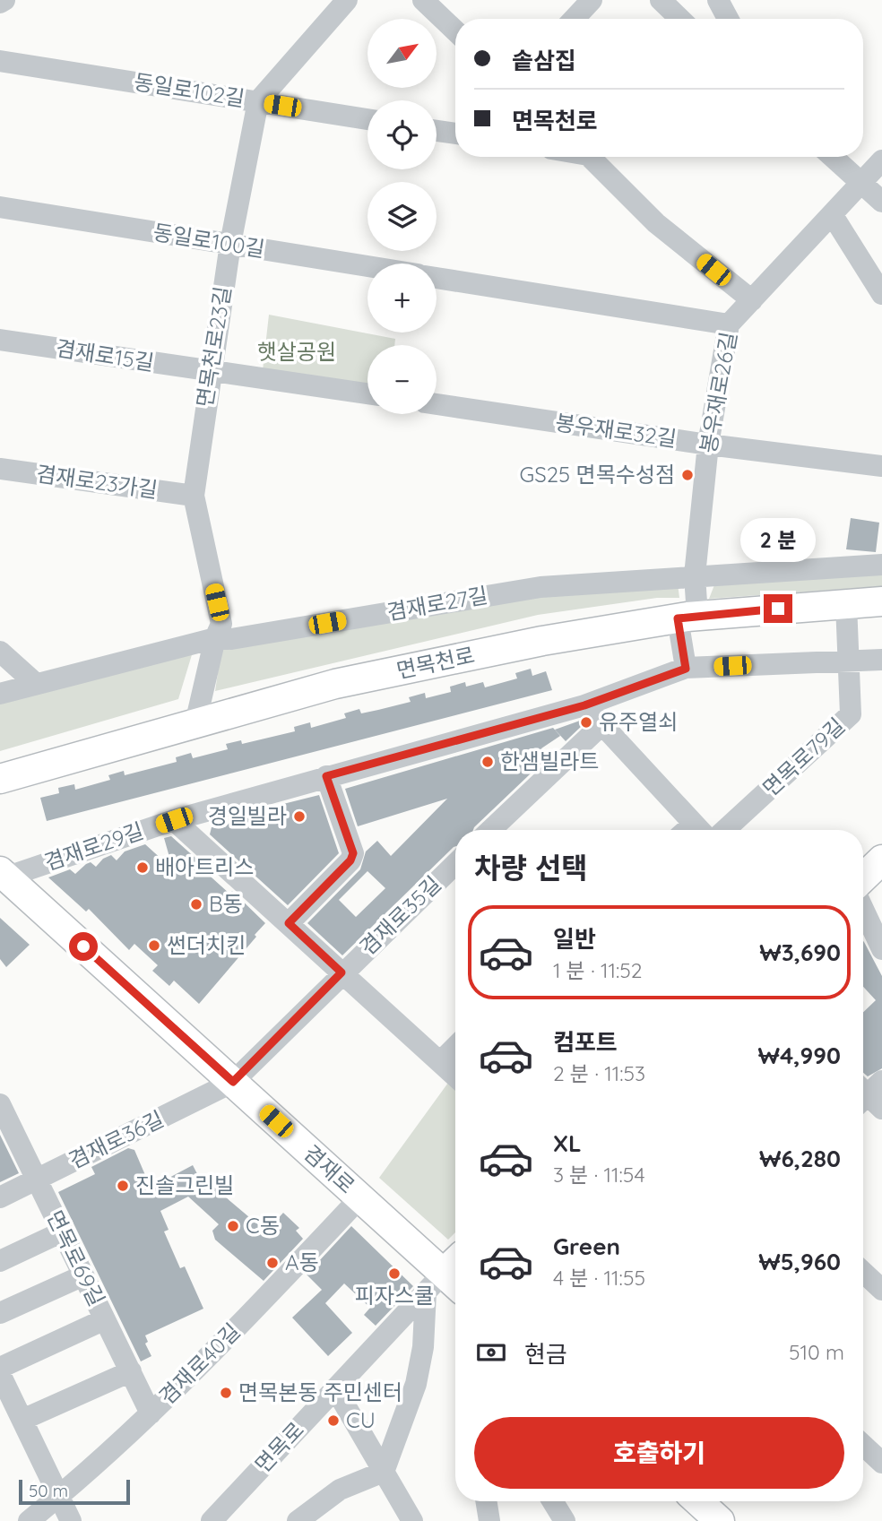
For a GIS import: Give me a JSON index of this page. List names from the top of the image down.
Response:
{
  "streets": {
    "main road": ["면목천로", "겸재로"],
    "street": [
      "동일로102길",
      "동일로100길",
      "면목천로23길",
      "겸재로15길",
      "봉우재로26길",
      "봉우재로32길",
      "겸재로23가길",
      "겸재로27길",
      "면목로79길",
      "겸재로29길",
      "겸재로35길",
      "겸재로36길",
      "면목로69길",
      "겸재로40길",
      "면목로"
    ]
  },
  "crossings": [
    ["동일로102길", "면목천로23길"],
    ["동일로100길", "면목천로23길"],
    ["면목천로23길", "겸재로15길"],
    ["면목천로23길", "겸재로23가길"],
    ["면목천로23길", "겸재로27길"],
    ["면목천로23길", "면목천로"],
    ["봉우재로26길", "봉우재로32길"],
    ["봉우재로26길", "겸재로27길"],
    ["봉우재로26길", "면목천로"],
    ["봉우재로26길", "겸재로29길"],
    ["면목로79길", "겸재로29길"],
    ["겸재로29길", "겸재로"],
    ["겸재로35길", "겸재로36길"],
    ["겸재로35길", "겸재로"],
    ["겸재로36길", "겸재로"],
    ["겸재로36길", "면목로69길"],
    ["겸재로", "겸재로40길"],
    ["겸재로", "면목로"],
    ["면목로69길", "겸재로40길"]
  ],
  "parks": ["햇살공원"],
  "places": [
    "GS25 면목수성점",
    "유주열쇠",
    "한샘빌라트",
    "경일빌라",
    "배아트리스",
    "B동",
    "썬더치킨",
    "진솔그린빌",
    "C동",
    "A동",
    "피자스쿨",
    "면목본동 주민센터",
    "CU"
  ],
  "scale_bar": "50 m",
  "north": "top right",
  "page": {
    "map_buttons": ["+", "−"],
    "banner": ["솥삼집", "면목천로"],
    "bubble": "2 분",
    "heading": "차량 선택",
    "list": [
      {
        "name": "일반",
        "note": "1 분 · 11:52",
        "value": "₩3,690"
      },
      {
        "name": "컴포트",
        "note": "2 분 · 11:53",
        "value": "₩4,990"
      },
      {
        "name": "XL",
        "note": "3 분 · 11:54",
        "value": "₩6,280"
      },
      {
        "name": "Green",
        "note": "4 분 · 11:55",
        "value": "₩5,960"
      }
    ],
    "pay": ["현금", "510 m"],
    "buttons": "호출하기",
    "scale": "50 m"
  }
}
